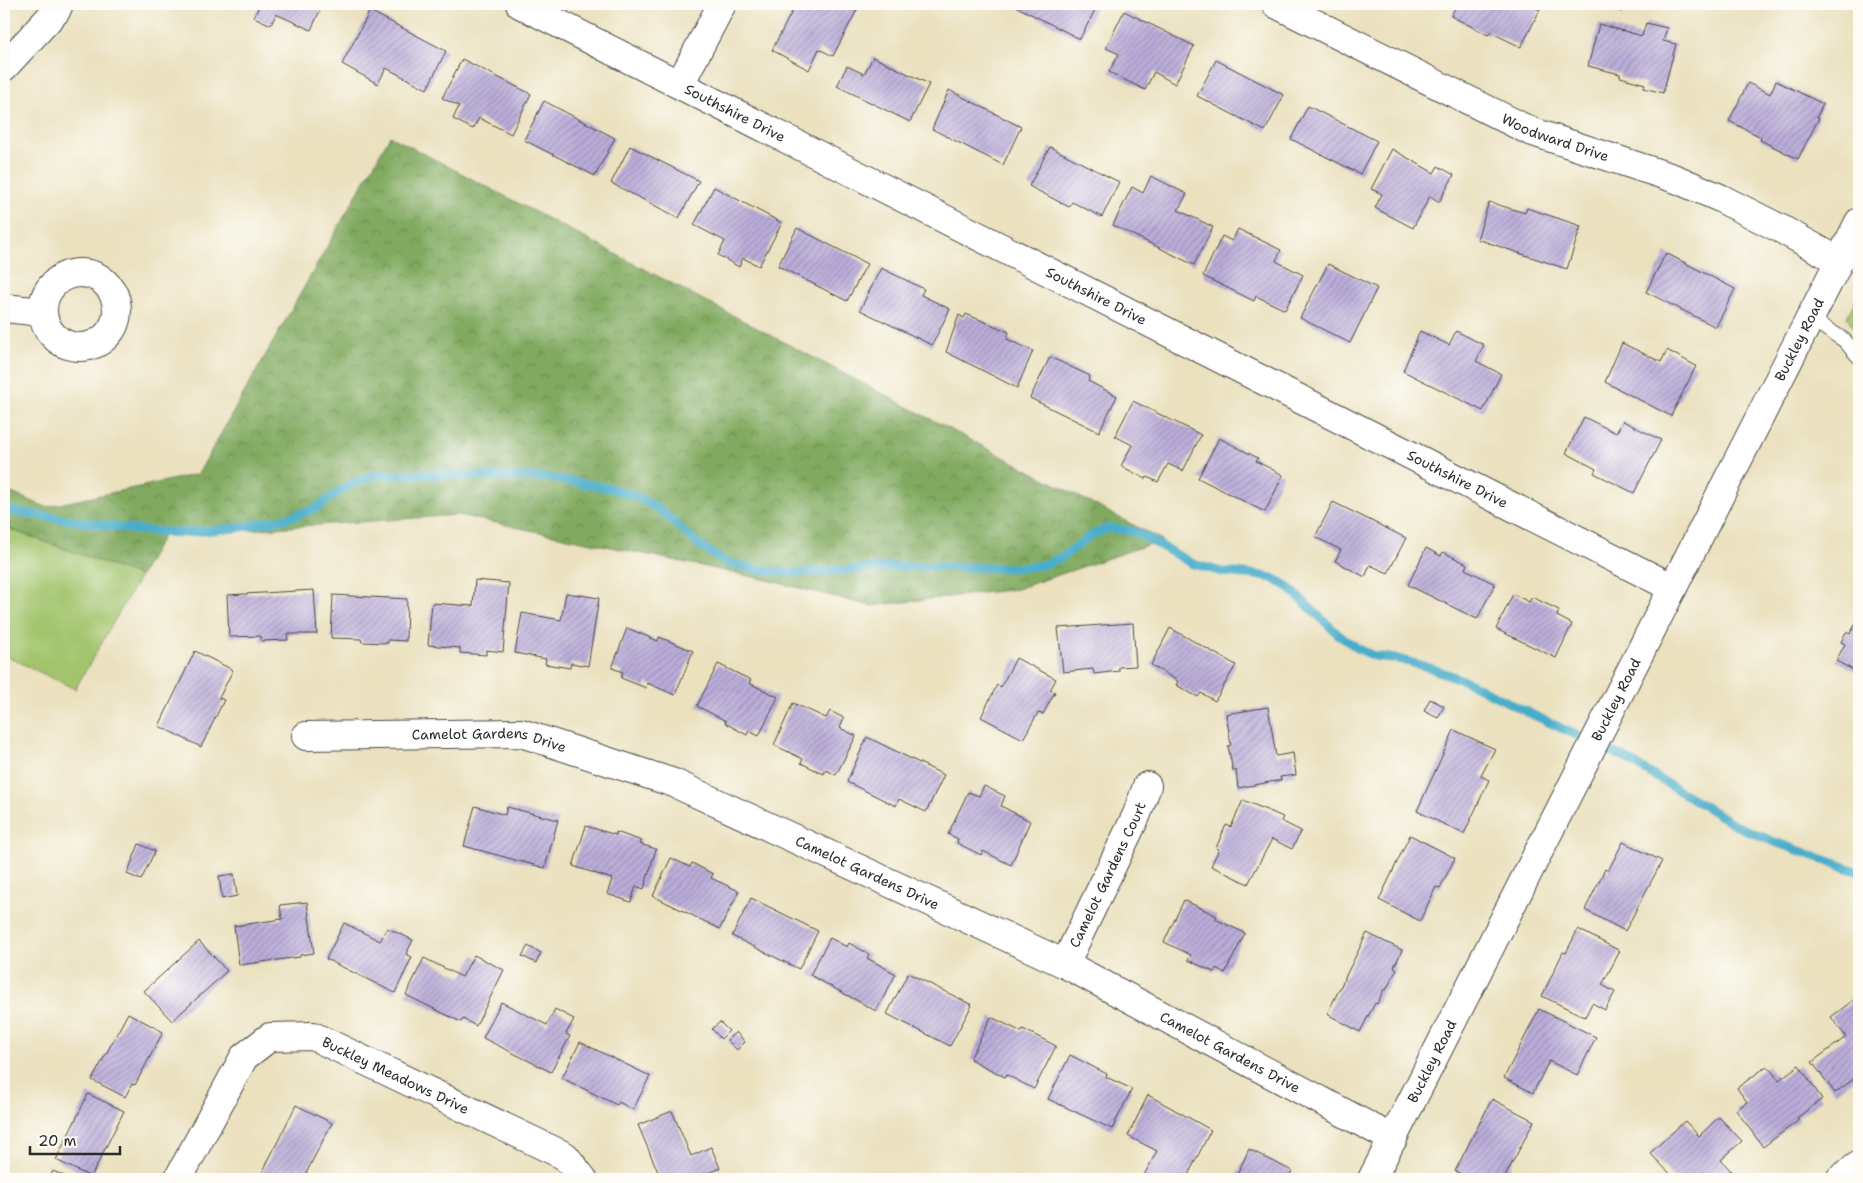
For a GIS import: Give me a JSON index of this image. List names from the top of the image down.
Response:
{
  "streets": {
    "street": [
      "Southshire Drive",
      "Woodward Drive",
      "Buckley Road",
      "Camelot Gardens Drive",
      "Camelot Gardens Court",
      "Buckley Meadows Drive"
    ]
  },
  "crossings": [
    ["Southshire Drive", "Buckley Road"],
    ["Woodward Drive", "Buckley Road"],
    ["Buckley Road", "Camelot Gardens Drive"],
    ["Camelot Gardens Drive", "Camelot Gardens Court"]
  ],
  "scale_bar": "20 m"
}
